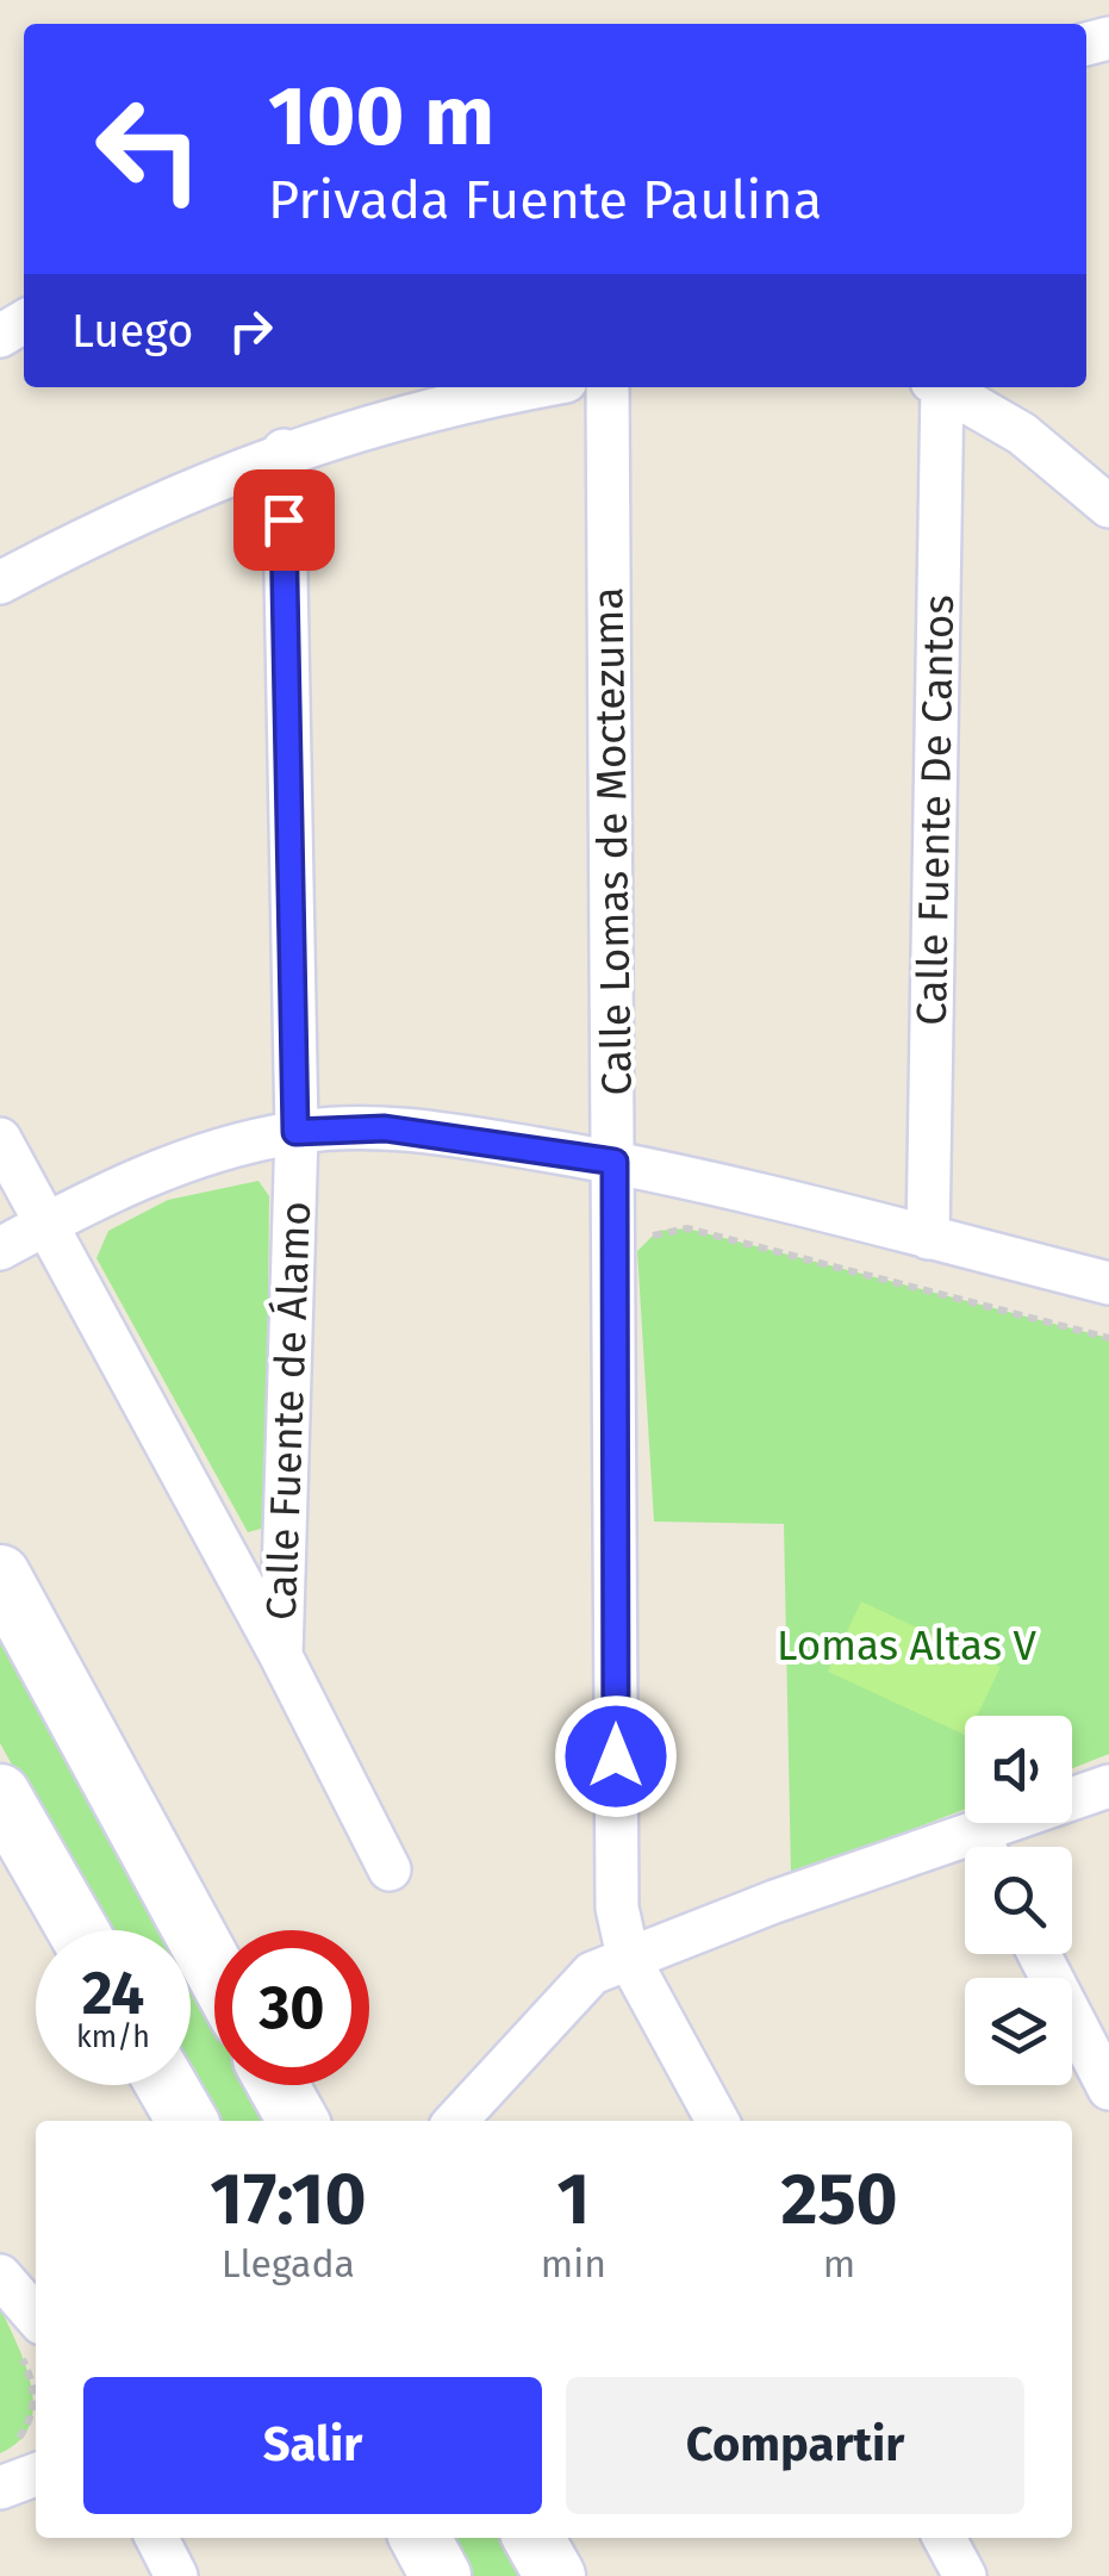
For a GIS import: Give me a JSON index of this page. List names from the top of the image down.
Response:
{
  "streets": {
    "street": ["Calle Fuente De Cantos", "Calle Lomas de Moctezuma", "Calle Fuente de Álamo"]
  },
  "parks": ["Lomas Altas V"],
  "page": {
    "turn": ["100 m", "Privada Fuente Paulina"],
    "then": "Luego",
    "speed": "24 km/h",
    "limit": "30",
    "eta": [
      "17:10",
      "Llegada",
      "1",
      "min",
      "250",
      "m"
    ],
    "buttons": ["Salir", "Compartir"]
  }
}
